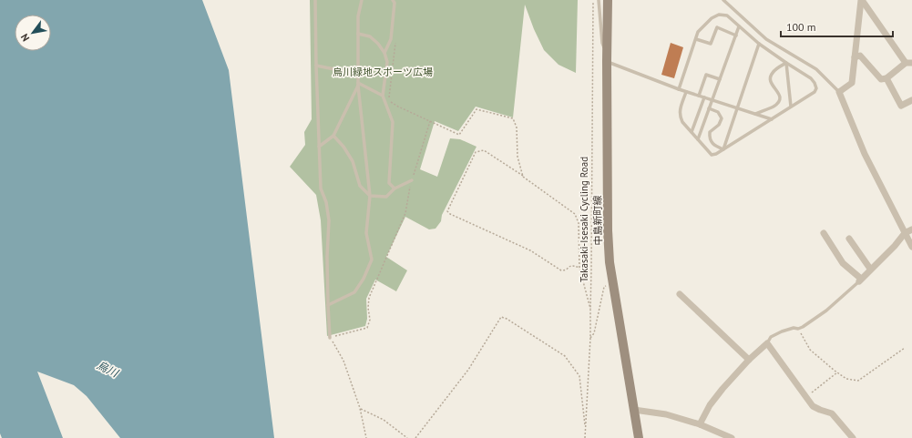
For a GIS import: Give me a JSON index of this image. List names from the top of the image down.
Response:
{
  "streets": {
    "main road": ["中島新町線"],
    "path": ["Takasaki-Isesaki Cycling Road"]
  },
  "water": ["烏川"],
  "parks": ["烏川緑地スポーツ広場"],
  "scale_bar": "100 m",
  "north": "bottom left"
}
